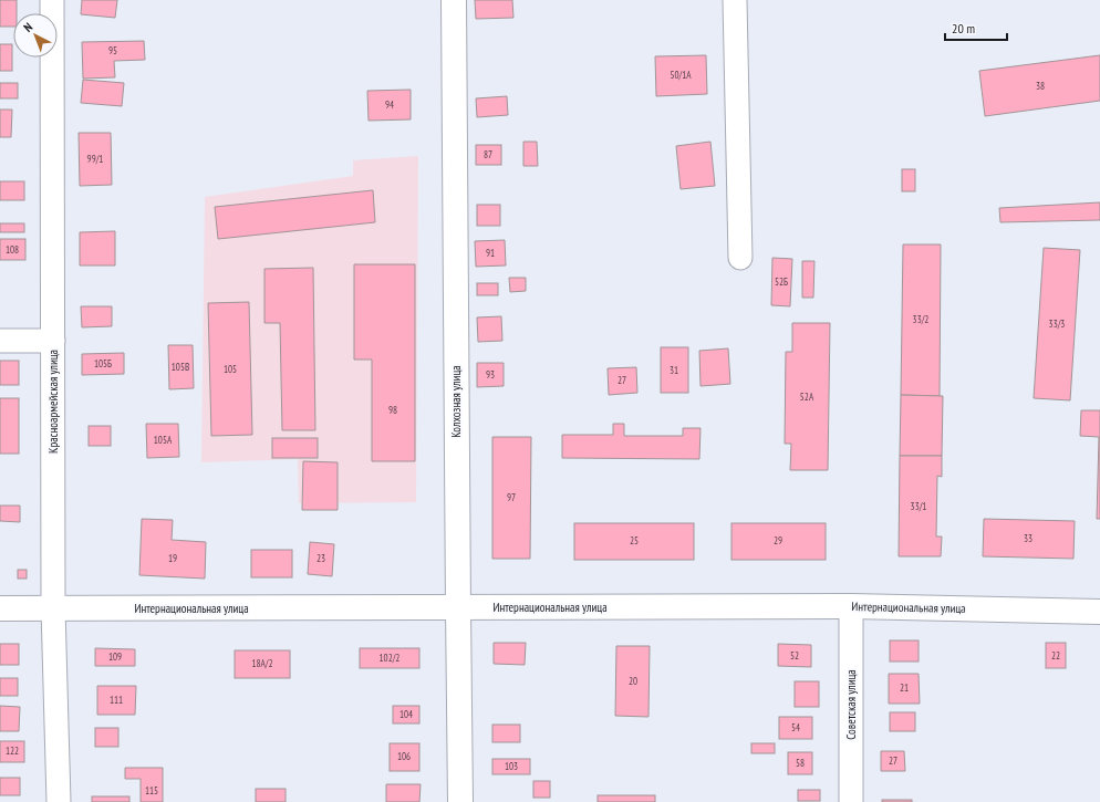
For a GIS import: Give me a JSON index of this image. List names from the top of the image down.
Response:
{
  "streets": {
    "street": [
      "Красноармейская улица",
      "Колхозная улица",
      "Интернациональная улица",
      "Советская улица"
    ]
  },
  "crossings": [
    ["Красноармейская улица", "Интернациональная улица"],
    ["Колхозная улица", "Интернациональная улица"],
    ["Интернациональная улица", "Советская улица"]
  ],
  "house_numbers": [
    "95",
    "50/1А",
    "38",
    "94",
    "87",
    "99/1",
    "108",
    "91",
    "52Б",
    "33/2",
    "33/3",
    "105Б",
    "105В",
    "105",
    "31",
    "93",
    "27",
    "52А",
    "98",
    "105А",
    "97",
    "33/1",
    "33",
    "25",
    "29",
    "19",
    "23",
    "52",
    "22",
    "109",
    "102/2",
    "18А/2",
    "20",
    "21",
    "111",
    "104",
    "54",
    "122",
    "106",
    "27",
    "58",
    "103",
    "115"
  ],
  "scale_bar": "20 m",
  "north": "top left"
}
